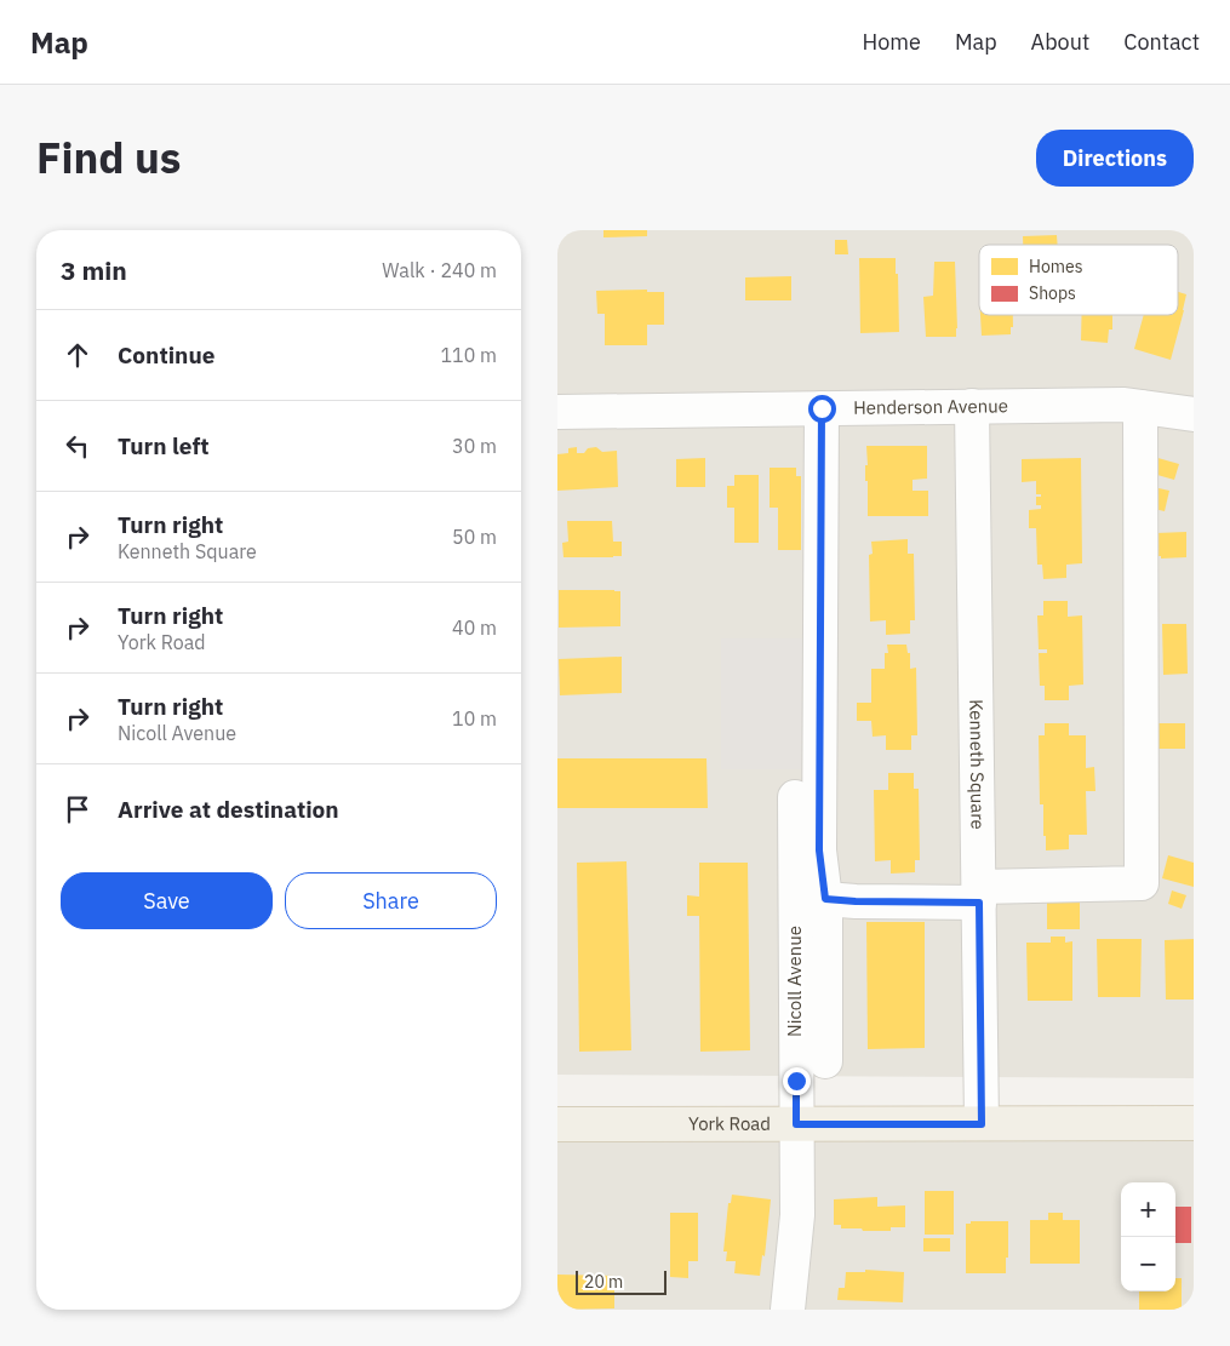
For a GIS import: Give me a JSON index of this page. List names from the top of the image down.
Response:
{
  "streets": {
    "main road": ["York Road"],
    "street": ["Henderson Avenue", "Kenneth Square", "Nicoll Avenue"]
  },
  "crossings": [
    ["Henderson Avenue", "Kenneth Square"],
    ["Kenneth Square", "York Road"],
    ["Nicoll Avenue", "York Road"]
  ],
  "legend": ["Homes", "Shops"],
  "scale_bar": "20 m",
  "page": {
    "header": "Map",
    "nav": [
      "Home",
      "Map",
      "About",
      "Contact"
    ],
    "title": "Find us",
    "buttons": [
      "Directions",
      ["Save", "Share"]
    ],
    "heading": ["3 min", "Walk · 240 m"],
    "list": [
      ["Continue", "110 m"],
      ["Turn left", "30 m"],
      ["Turn right", "Kenneth Square", "50 m"],
      ["Turn right", "York Road", "40 m"],
      ["Turn right", "Nicoll Avenue", "10 m"],
      "Arrive at destination"
    ],
    "map_buttons": ["+", "−"],
    "scale": "20 m"
  }
}
